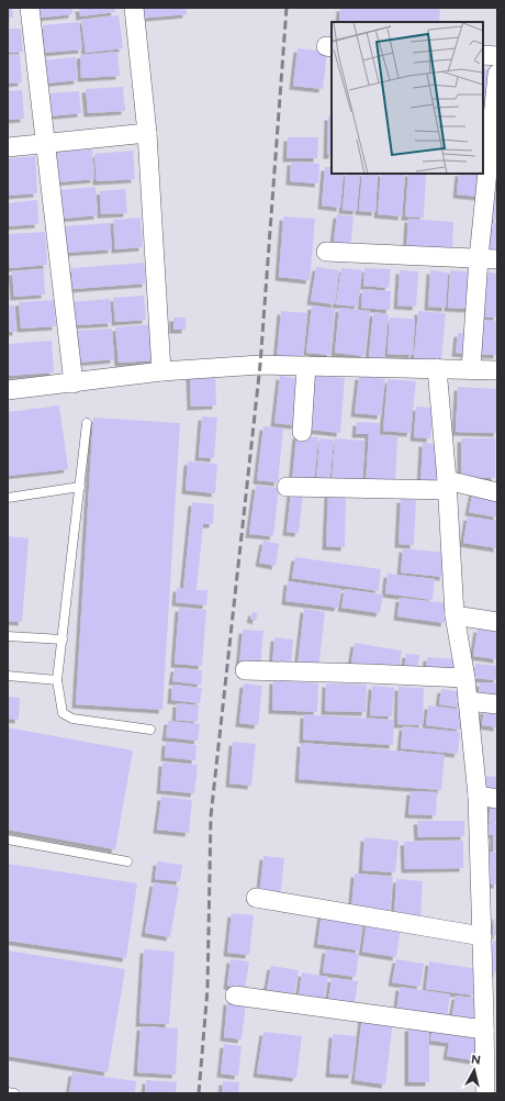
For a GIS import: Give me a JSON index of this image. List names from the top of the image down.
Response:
{
  "north": "top"
}
